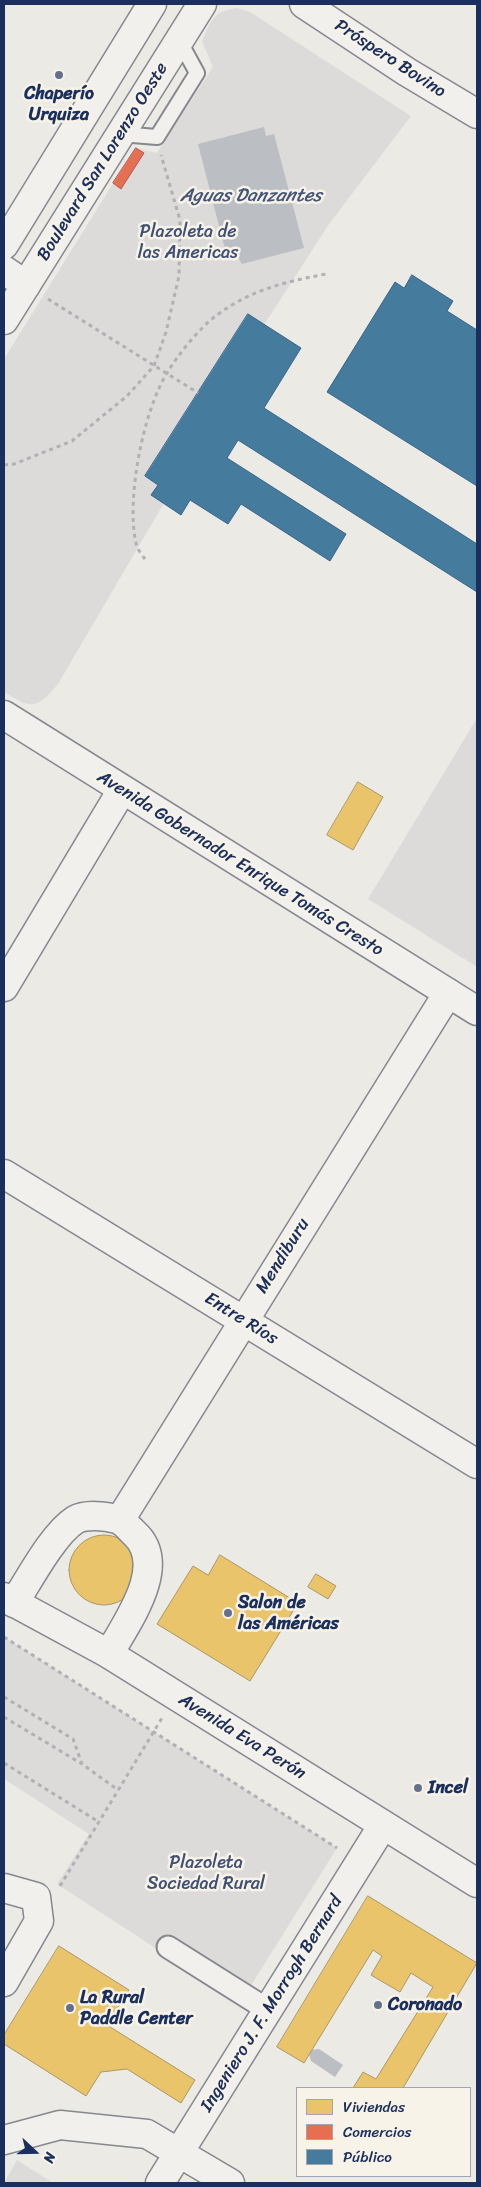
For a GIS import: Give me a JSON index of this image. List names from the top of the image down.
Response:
{
  "streets": {
    "street": [
      "Próspero Bovino",
      "Boulevard San Lorenzo Oeste",
      "Avenida Gobernador Enrique Tomás Cresto",
      "Mendiburu",
      "Entre Ríos",
      "Avenida Eva Perón",
      "Ingeniero J. F. Morrogh Bernard"
    ]
  },
  "crossings": [
    ["Avenida Gobernador Enrique Tomás Cresto", "Mendiburu"],
    ["Mendiburu", "Entre Ríos"],
    ["Avenida Eva Perón", "Ingeniero J. F. Morrogh Bernard"]
  ],
  "water": ["Aguas Danzantes"],
  "parks": ["Plazoleta de las Americas", "Plazoleta Sociedad Rural"],
  "places": [
    "Chaperío Urquiza",
    "Salon de las Américas",
    "Incel",
    "Coronado",
    "La Rural Paddle Center"
  ],
  "legend": ["Viviendas", "Comercios", "Público"],
  "north": "right"
}
